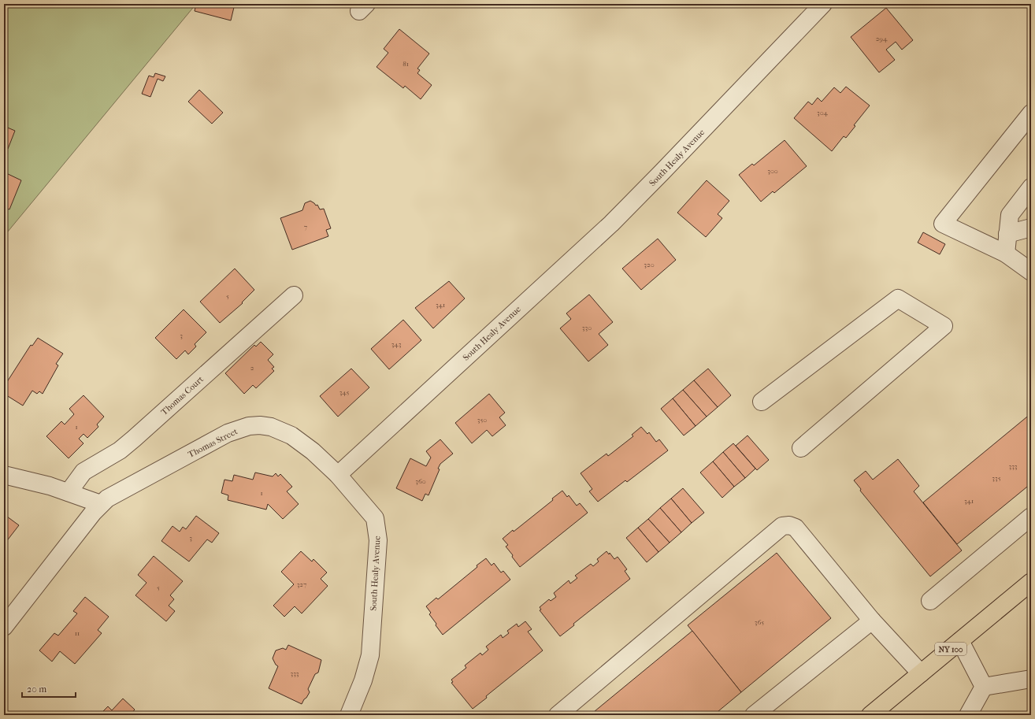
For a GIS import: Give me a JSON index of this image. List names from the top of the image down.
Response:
{
  "streets": {
    "main road": ["NY 100"],
    "street": ["South Healy Avenue", "Thomas Court", "Thomas Street"]
  },
  "crossings": [
    ["South Healy Avenue", "Thomas Street"]
  ],
  "house_numbers": [
    "294",
    "81",
    "304",
    "300",
    "7",
    "320",
    "5",
    "341",
    "330",
    "3",
    "343",
    "2",
    "345",
    "350",
    "1",
    "333",
    "335",
    "360",
    "1",
    "341",
    "3",
    "327",
    "5",
    "365",
    "11",
    "333"
  ],
  "scale_bar": "20 m"
}
